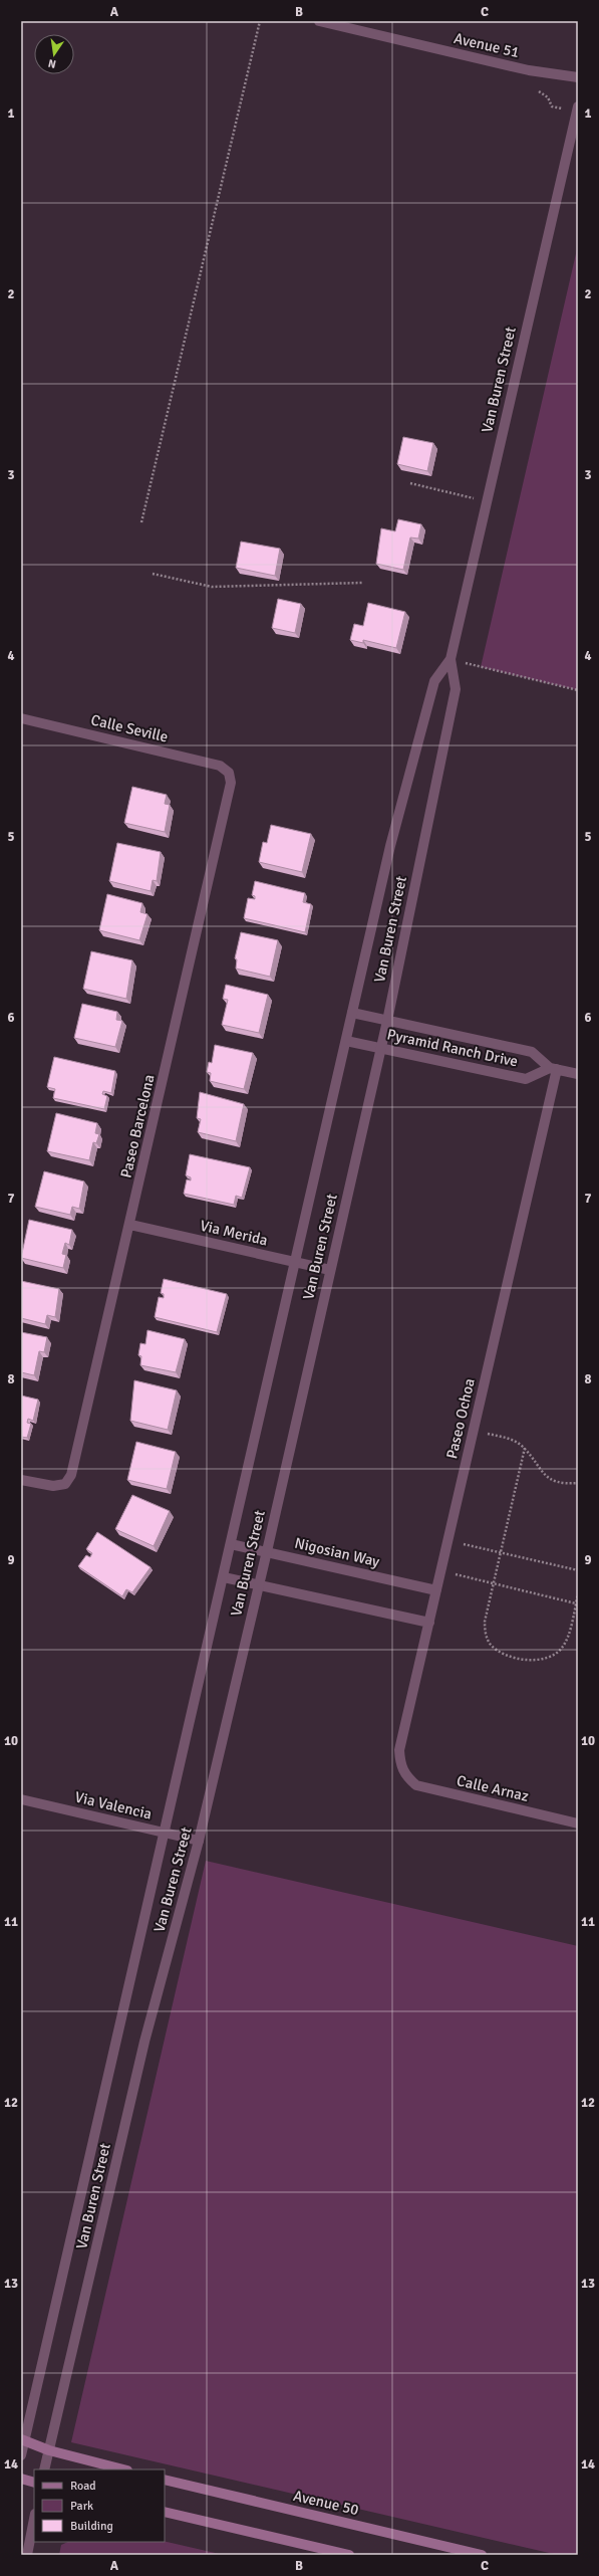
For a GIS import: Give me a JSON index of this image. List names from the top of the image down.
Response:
{
  "streets": {
    "main road": ["Avenue 50"],
    "street": [
      "Avenue 51",
      "Van Buren Street",
      "Calle Seville",
      "Pyramid Ranch Drive",
      "Paseo Barcelona",
      "Via Merida",
      "Paseo Ochoa",
      "Nigosian Way",
      "Calle Arnaz",
      "Via Valencia"
    ]
  },
  "crossings": [
    ["Van Buren Street", "Pyramid Ranch Drive"],
    ["Van Buren Street", "Via Merida"],
    ["Van Buren Street", "Nigosian Way"],
    ["Van Buren Street", "Via Valencia"],
    ["Calle Seville", "Paseo Barcelona"],
    ["Pyramid Ranch Drive", "Paseo Ochoa"],
    ["Paseo Barcelona", "Via Merida"],
    ["Paseo Ochoa", "Nigosian Way"],
    ["Paseo Ochoa", "Calle Arnaz"]
  ],
  "legend": ["Road", "Park", "Building"],
  "north": "bottom",
  "grid": {
    "columns": ["A", "B", "C"],
    "rows": [
      "1",
      "2",
      "3",
      "4",
      "5",
      "6",
      "7",
      "8",
      "9",
      "10",
      "11",
      "12",
      "13",
      "14"
    ]
  }
}
